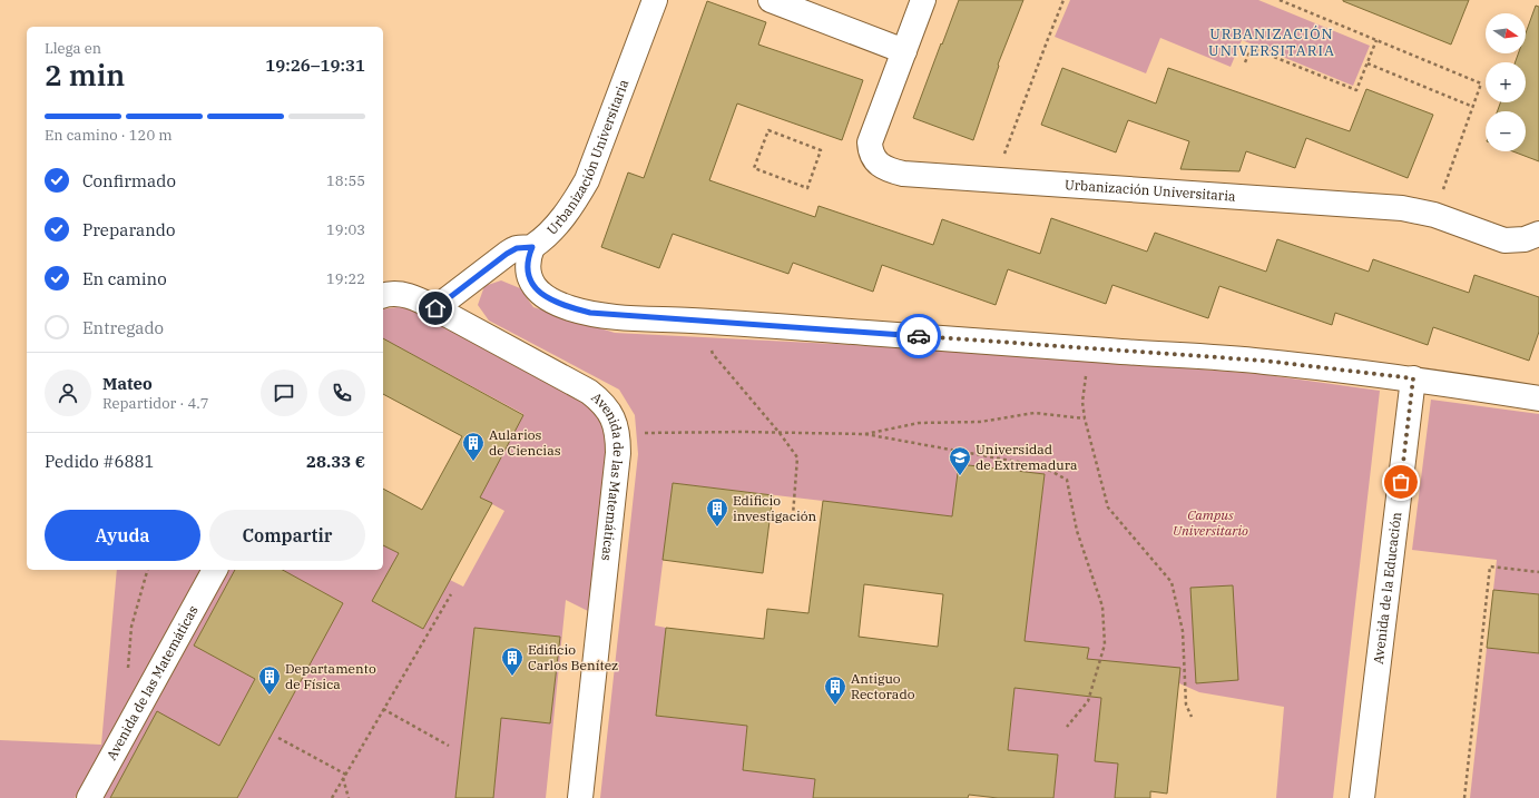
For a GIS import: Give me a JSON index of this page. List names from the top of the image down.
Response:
{
  "streets": {
    "street": ["Urbanización Universitaria", "Avenida de las Matemáticas", "Avenida de la Educación"]
  },
  "districts": ["URBANIZACIÓN UNIVERSITARIA"],
  "parks": ["Campus Universitario"],
  "places": {
    "building": [
      "Aularios de Ciencias",
      "Edificio investigación",
      "Edificio Carlos Benítez",
      "Departamento de Física",
      "Antiguo Rectorado"
    ],
    "school or university": ["Universidad de Extremadura"]
  },
  "north": "right",
  "page": {
    "map_buttons": ["+", "−"],
    "heading": ["2 min", "Llega en", "19:26–19:31"],
    "panel": [
      "Mateo",
      "Repartidor · 4.7",
      "Pedido #6881",
      "28.33 €"
    ],
    "bar": "En camino · 120 m",
    "list": [
      ["Confirmado", "18:55"],
      ["Preparando", "19:03"],
      ["En camino", "19:22"],
      "Entregado"
    ],
    "buttons": ["Ayuda", "Compartir"]
  }
}
